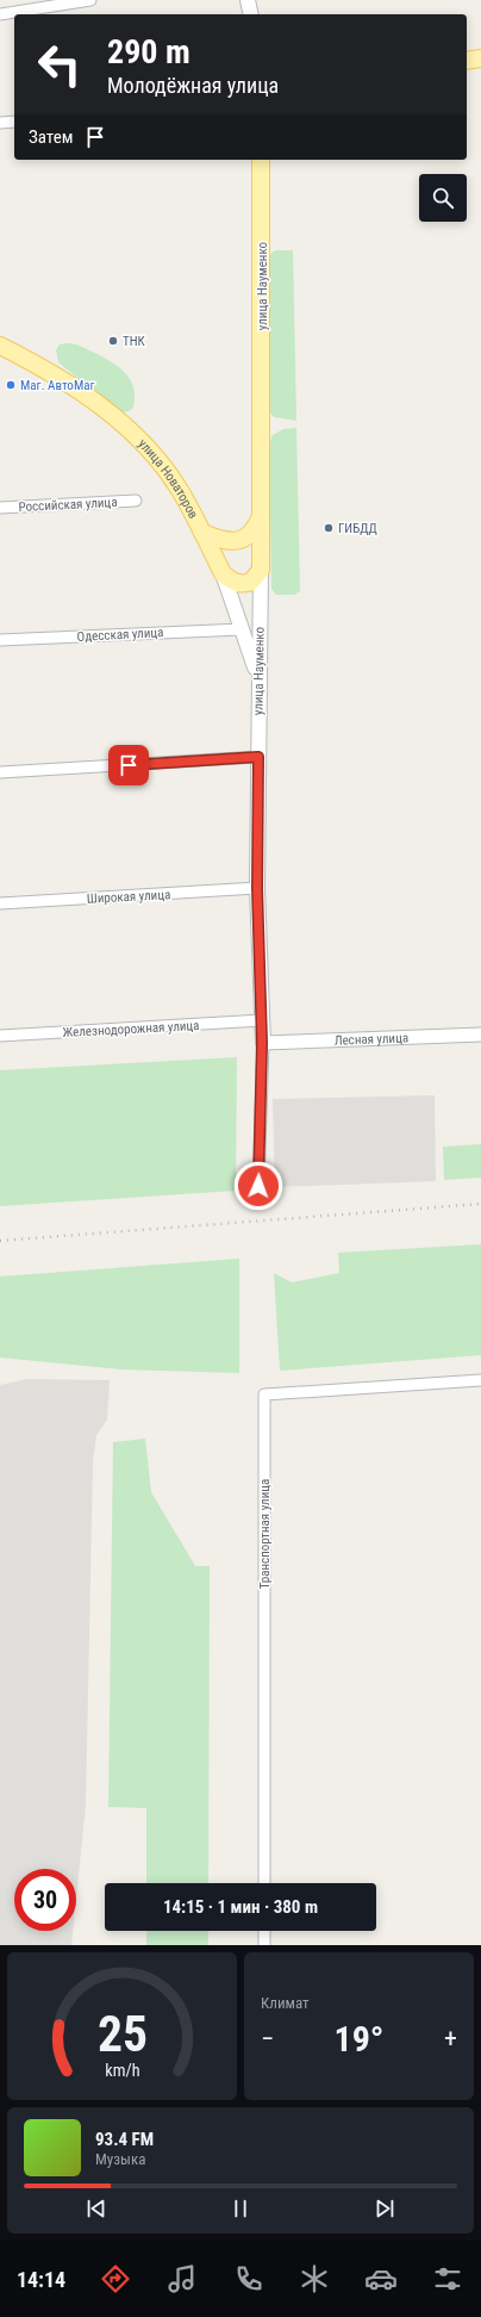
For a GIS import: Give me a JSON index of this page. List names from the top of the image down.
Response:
{
  "streets": {
    "main road": ["улица Науменко", "улица Новаторов"],
    "street": [
      "Российская улица",
      "Одесская улица",
      "Широкая улица",
      "Железнодорожная улица",
      "Лесная улица",
      "Транспортная улица"
    ]
  },
  "crossings": [
    ["улица Науменко", "улица Новаторов"],
    ["улица Науменко", "Широкая улица"],
    ["улица Науменко", "Железнодорожная улица"],
    ["улица Науменко", "Лесная улица"],
    ["улица Новаторов", "Одесская улица"]
  ],
  "places": ["ТНК", "Маг. АвтоМаг", "ГИБДД"],
  "page": {
    "turn": ["290 m", "Молодёжная улица"],
    "then": "Затем",
    "limit": "30",
    "trip": "14:15 · 1 мин · 380 m",
    "tile": "Климат",
    "heat": ["−", "19°", "+"],
    "song": ["93.4 FM", "Музыка"],
    "tabs": "14:14",
    "gauge": ["25", "km/h"]
  }
}
